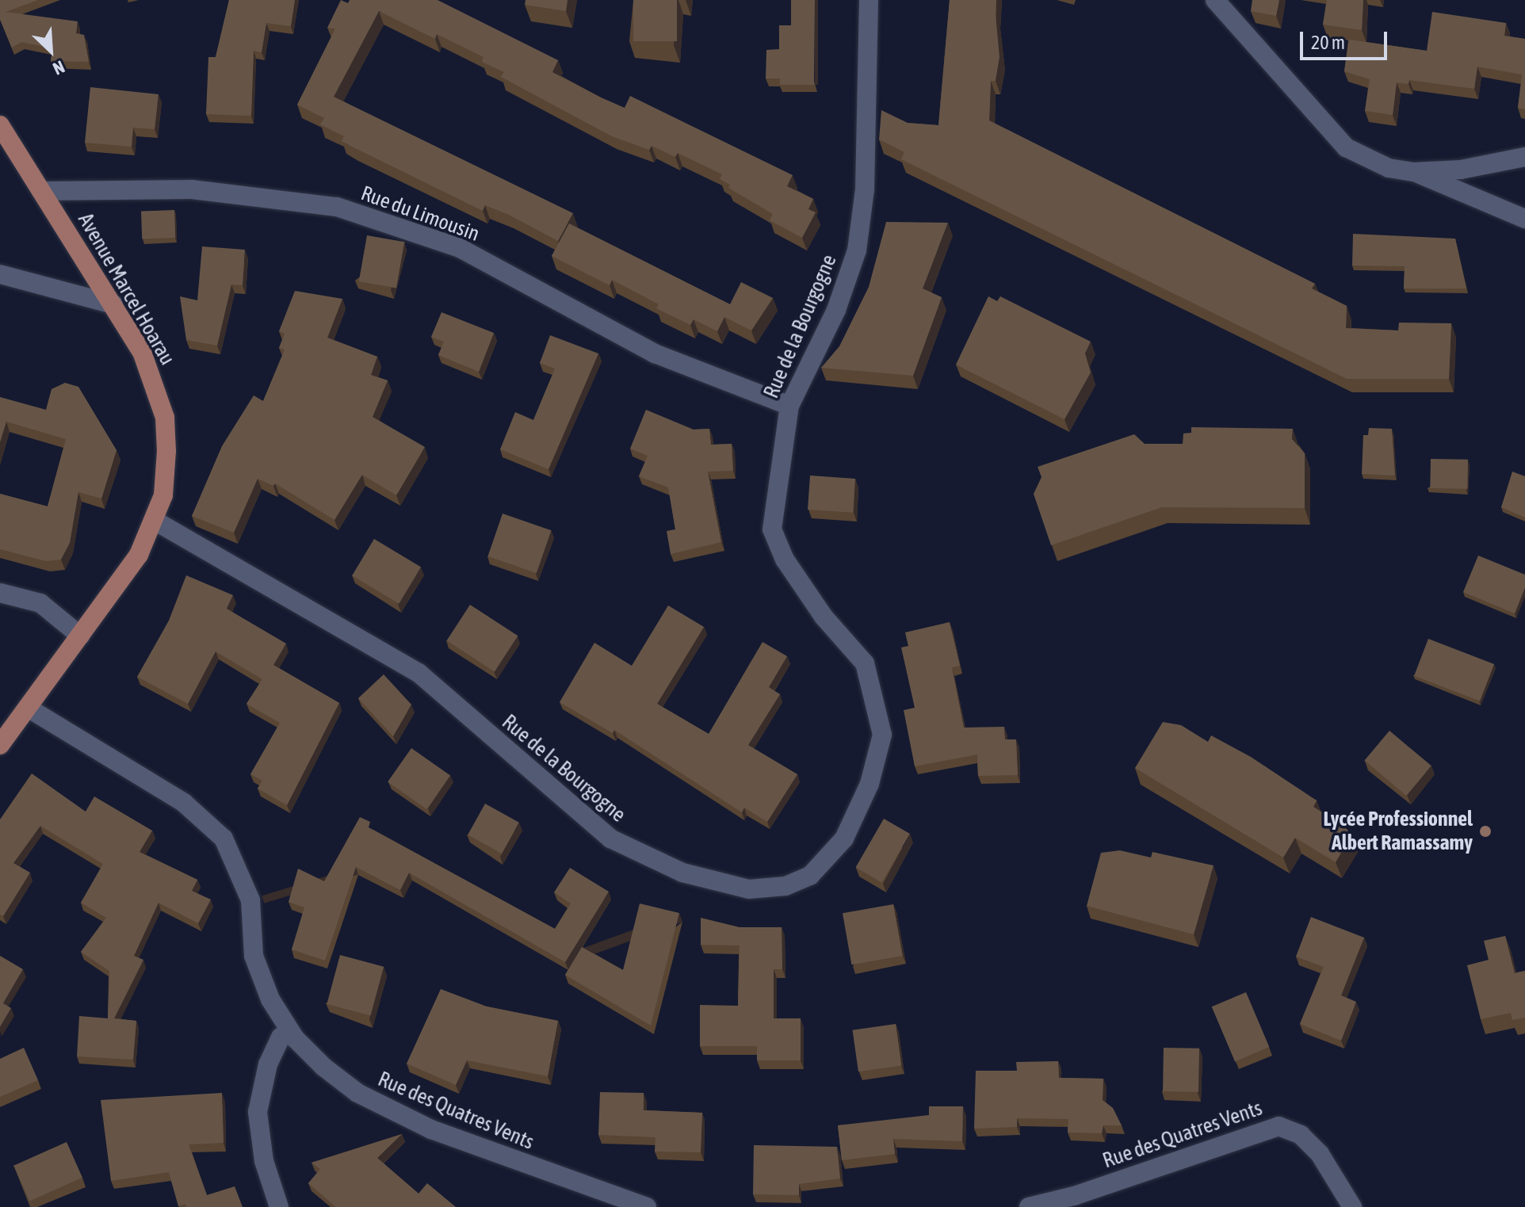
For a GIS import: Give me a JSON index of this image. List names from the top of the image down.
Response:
{
  "streets": {
    "main road": ["Avenue Marcel Hoarau"],
    "street": ["Rue du Limousin", "Rue de la Bourgogne", "Rue des Quatres Vents"]
  },
  "crossings": [
    ["Rue du Limousin", "Avenue Marcel Hoarau"],
    ["Rue du Limousin", "Rue de la Bourgogne"],
    ["Avenue Marcel Hoarau", "Rue de la Bourgogne"],
    ["Avenue Marcel Hoarau", "Rue des Quatres Vents"]
  ],
  "places": ["Lycée Professionnel Albert Ramassamy"],
  "scale_bar": "20 m",
  "north": "bottom right"
}
